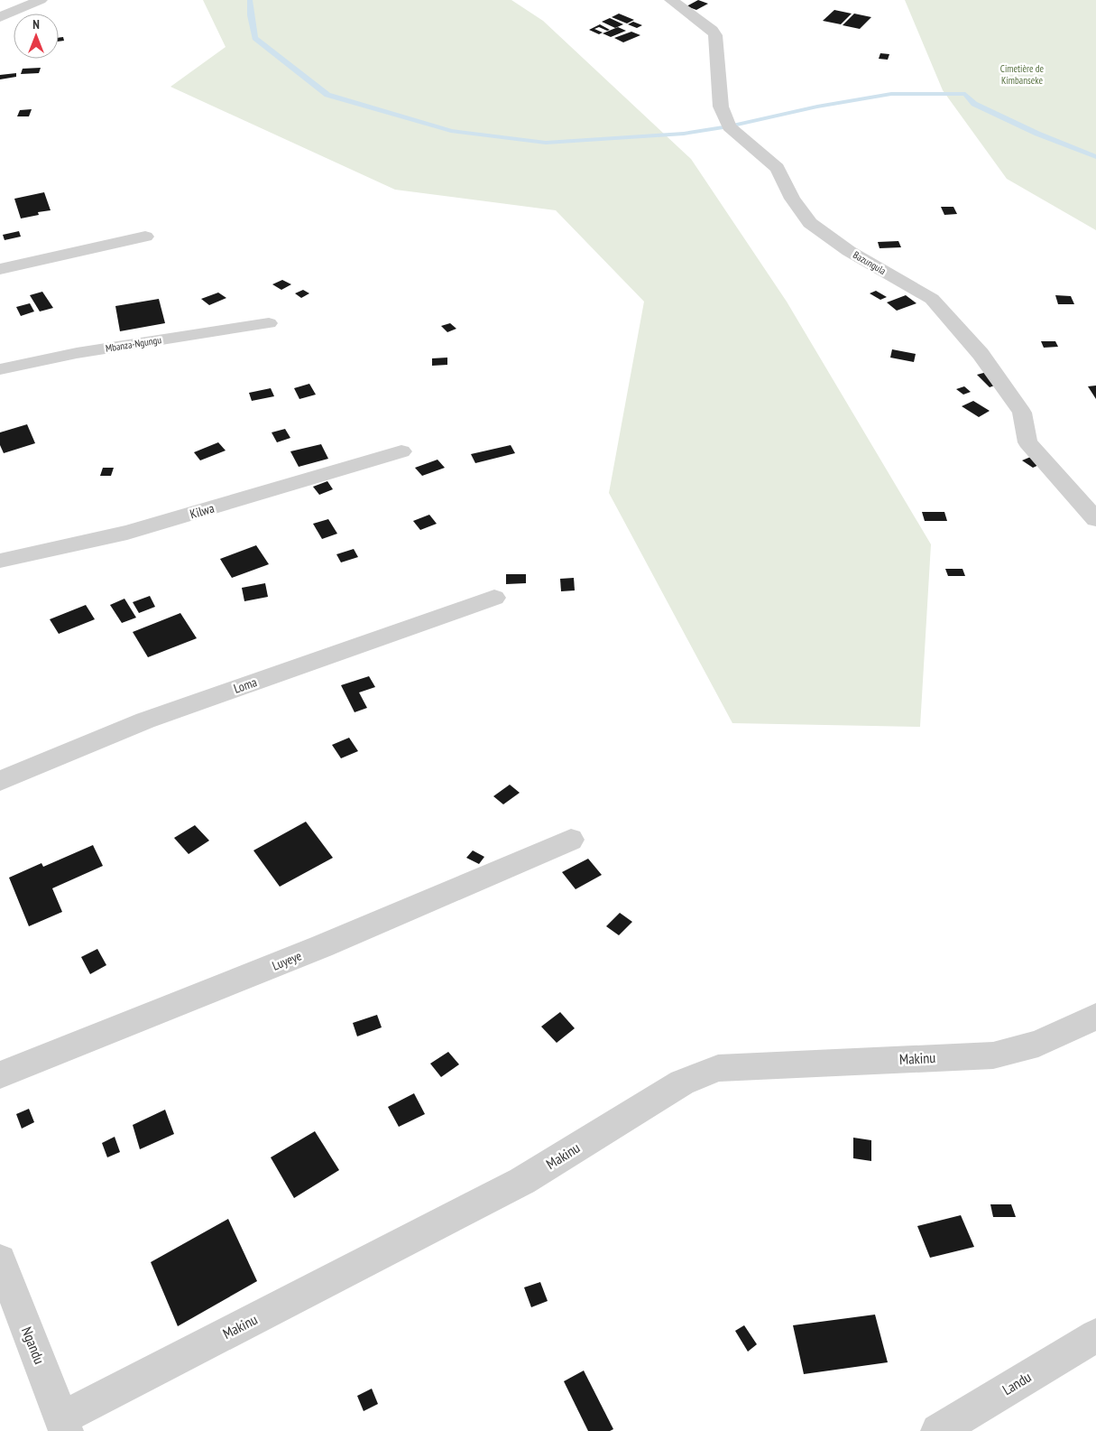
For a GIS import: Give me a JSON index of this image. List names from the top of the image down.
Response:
{
  "streets": {
    "street": [
      "Bazungula",
      "Mbanza-Ngungu",
      "Kilwa",
      "Loma",
      "Luyeye",
      "Makinu",
      "Ngandu",
      "Landu"
    ]
  },
  "crossings": [
    ["Makinu", "Ngandu"]
  ],
  "parks": ["Cimetière de Kimbanseke"],
  "north": "top"
}
